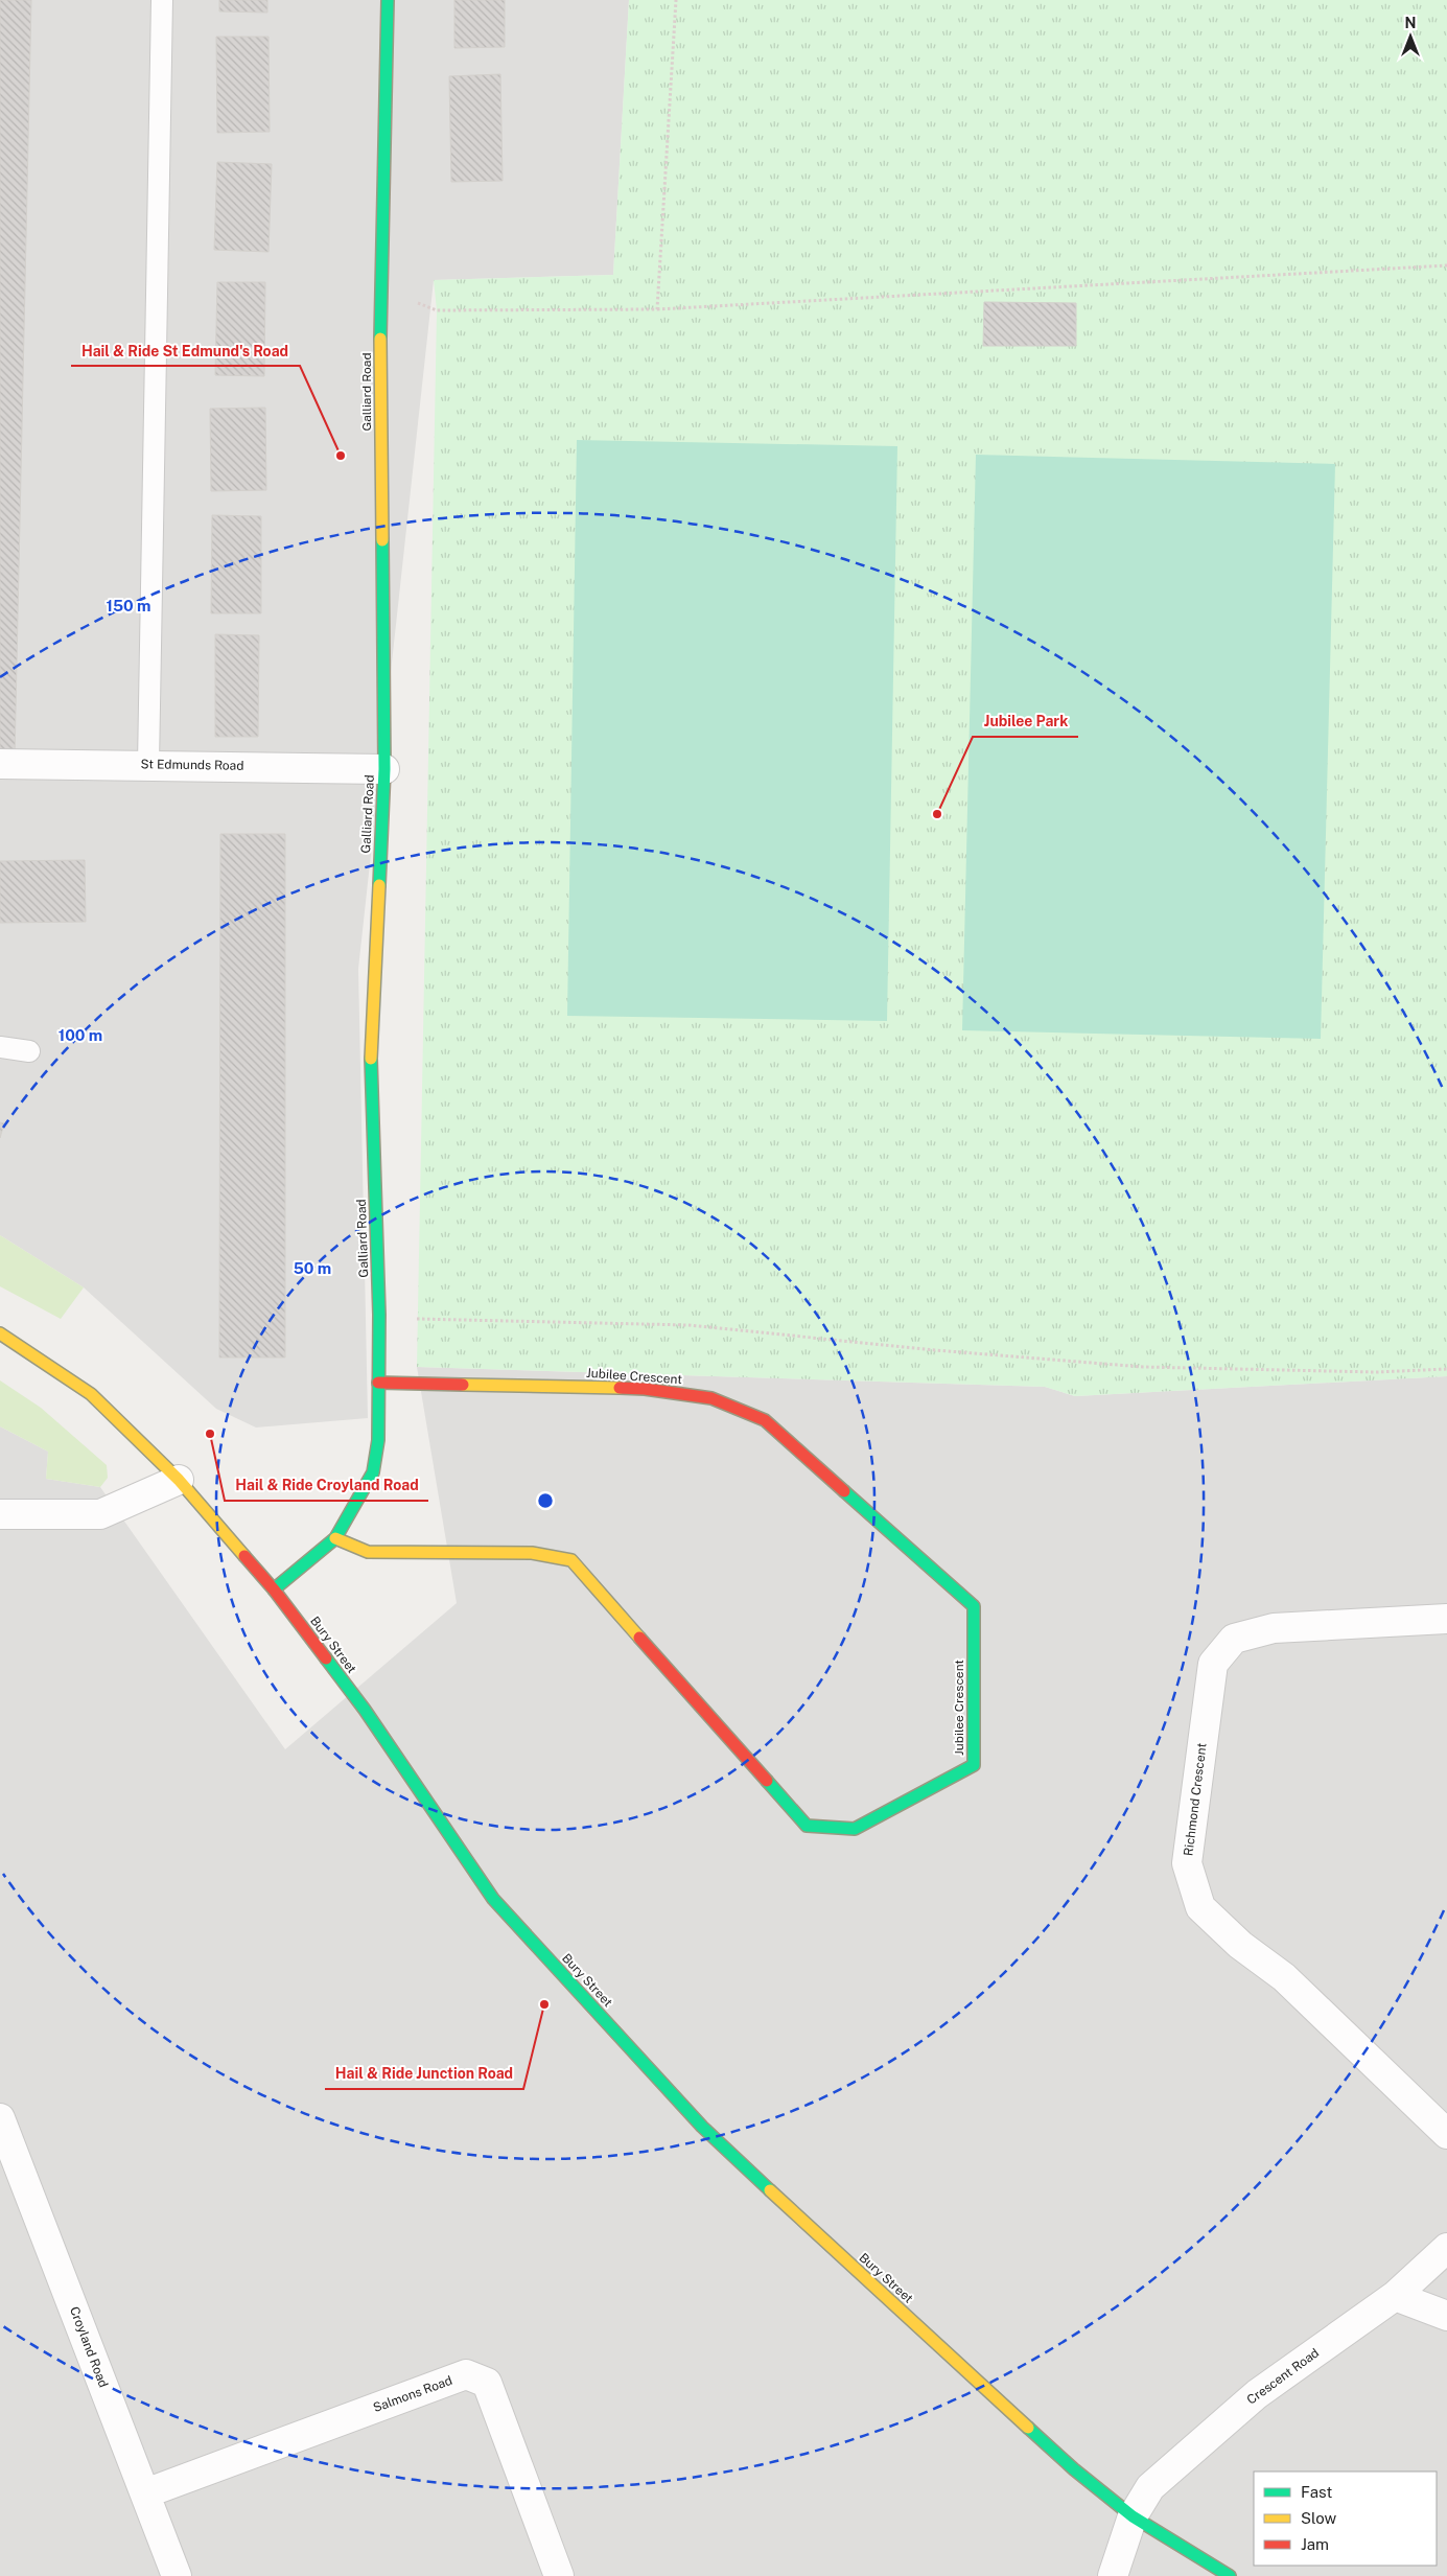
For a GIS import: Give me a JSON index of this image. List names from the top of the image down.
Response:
{
  "streets": {
    "street": [
      "Galliard Road",
      "St Edmunds Road",
      "Jubilee Crescent",
      "Bury Street",
      "Richmond Crescent",
      "Croyland Road",
      "Crescent Road",
      "Salmons Road"
    ]
  },
  "crossings": [
    ["Galliard Road", "St Edmunds Road"],
    ["Galliard Road", "Jubilee Crescent"],
    ["Galliard Road", "Bury Street"],
    ["Bury Street", "Crescent Road"],
    ["Croyland Road", "Salmons Road"]
  ],
  "places": [
    "Hail & Ride St Edmund's Road",
    "Jubilee Park",
    "Hail & Ride Croyland Road",
    "Hail & Ride Junction Road"
  ],
  "legend": ["Fast", "Slow", "Jam"],
  "north": "top",
  "rings": ["150 m", "100 m", "50 m"]
}
